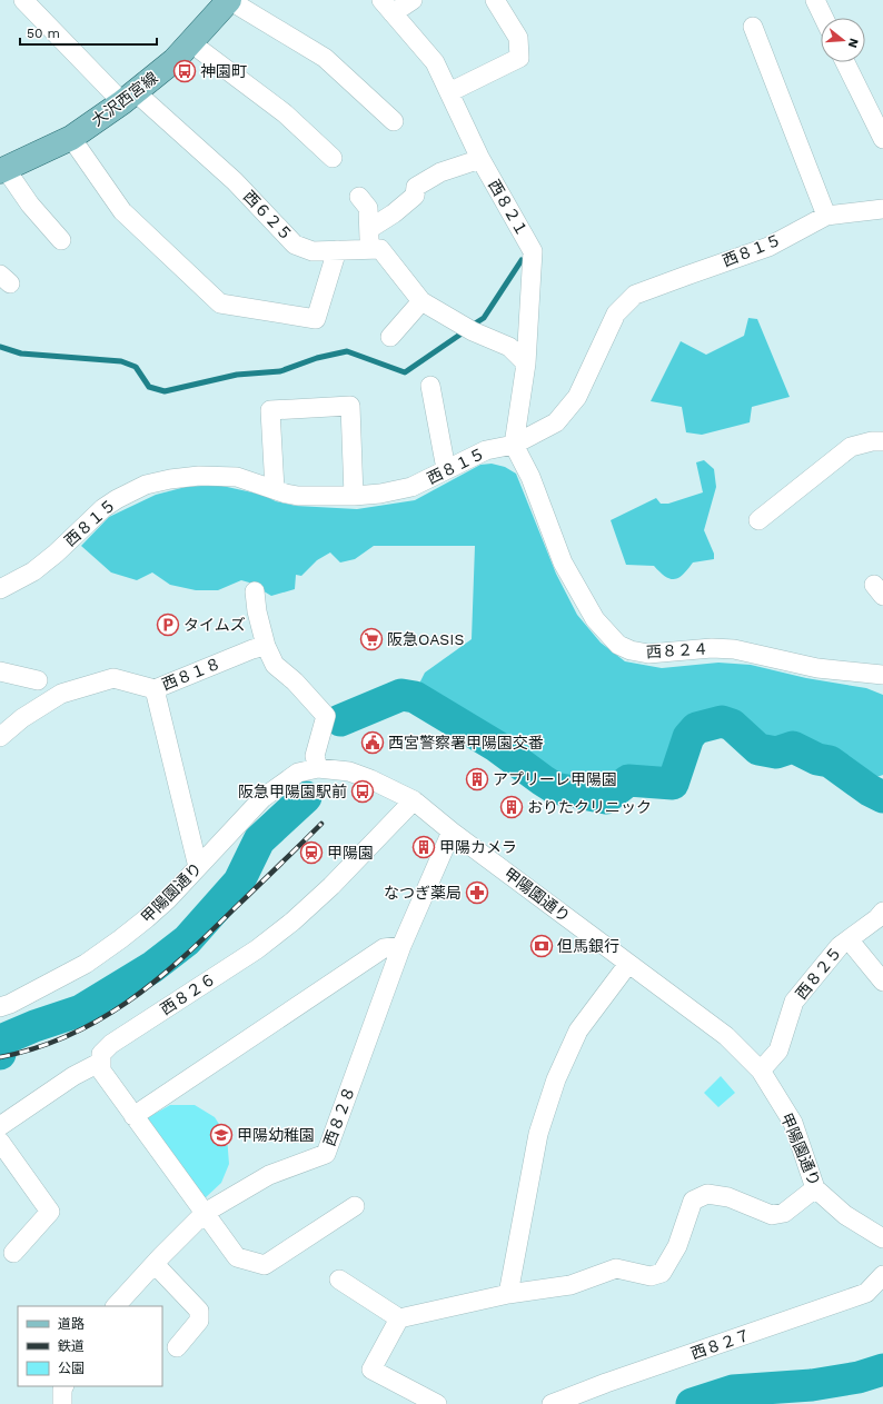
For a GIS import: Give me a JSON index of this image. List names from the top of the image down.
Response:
{
  "streets": {
    "main road": ["大沢西宮線"],
    "street": [
      "西８２１",
      "西６２５",
      "西８１５",
      "西８２４",
      "西８１８",
      "甲陽園通り",
      "西８２５",
      "西８２６",
      "西８２８",
      "西８２７"
    ]
  },
  "crossings": [
    ["大沢西宮線", "西６２５"],
    ["西８２１", "西６２５"],
    ["西８２１", "西８１５"],
    ["西８２１", "西８２４"],
    ["西８１５", "西８２４"],
    ["甲陽園通り", "西８２５"],
    ["甲陽園通り", "西８２６"],
    ["甲陽園通り", "西８２８"]
  ],
  "places": {
    "bus stop": ["神園町", "阪急甲陽園駅前"],
    "parking": ["タイムズ"],
    "supermarket": ["阪急OASIS"],
    "public building": ["西宮警察署甲陽園交番"],
    "building": ["アプリーレ甲陽園", "おりたクリニック", "甲陽カメラ"],
    "station": ["甲陽園"],
    "pharmacy": ["なつぎ薬局"],
    "bank": ["但馬銀行"],
    "school or university": ["甲陽幼稚園"]
  },
  "legend": ["道路", "鉄道", "公園"],
  "scale_bar": "50 m",
  "north": "right"
}
